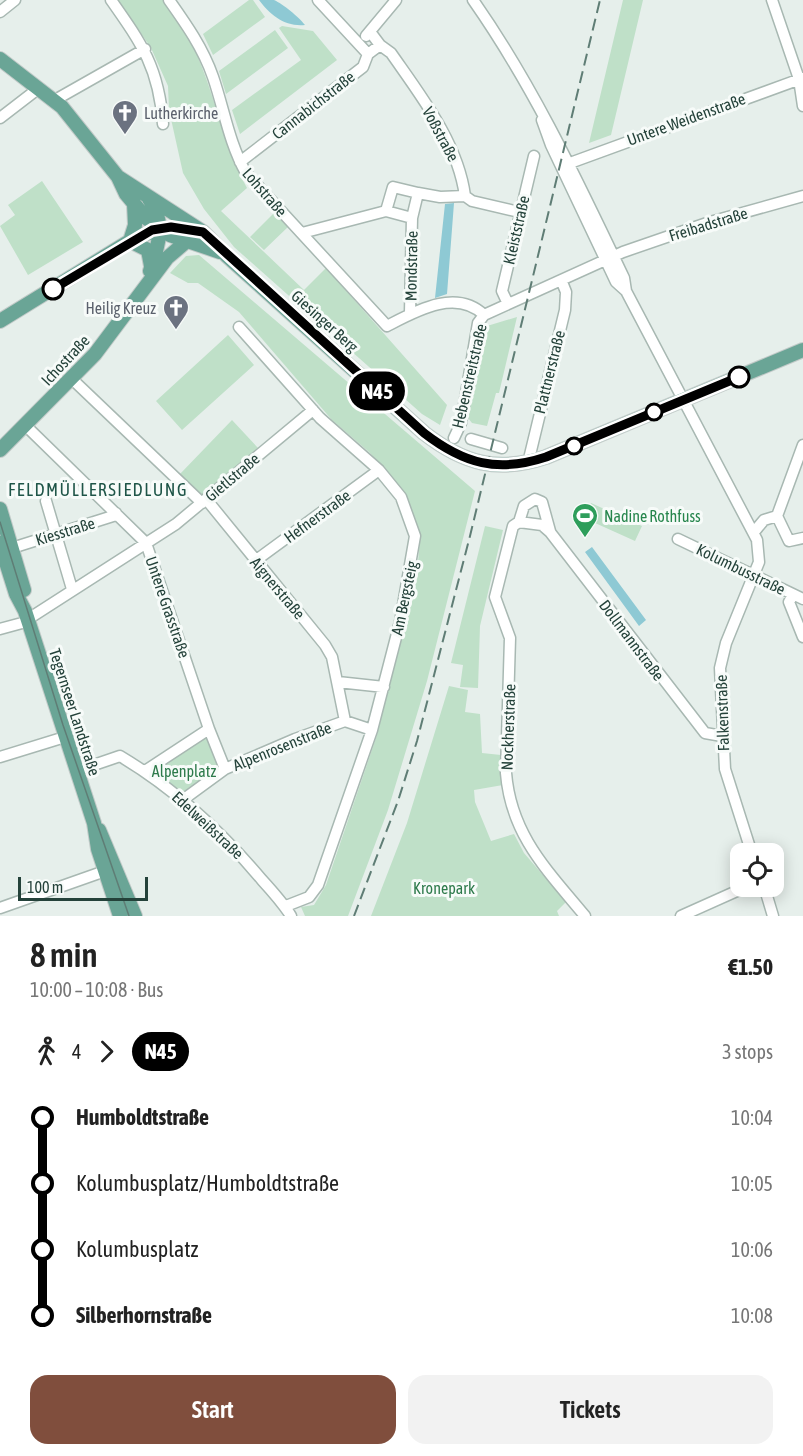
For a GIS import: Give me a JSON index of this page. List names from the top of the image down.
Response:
{
  "streets": {
    "main road": ["Giesinger Berg", "Ichostraße", "Tegernseer Landstraße"],
    "street": [
      "Cannabichstraße",
      "Untere Weidenstraße",
      "Voßstraße",
      "Lohstraße",
      "Freibadstraße",
      "Kleiststraße",
      "Mondstraße",
      "Plattnerstraße",
      "Hebenstreitstraße",
      "Gietlstraße",
      "Hefnerstraße",
      "Kiesstraße",
      "Kolumbusstraße",
      "Aignerstraße",
      "Am Bergsteig",
      "Untere Grasstraße",
      "Dollmannstraße",
      "Falkenstraße",
      "Nockherstraße",
      "Alpenrosenstraße",
      "Edelweißstraße"
    ]
  },
  "crossings": [
    ["Cannabichstraße", "Voßstraße"],
    ["Cannabichstraße", "Lohstraße"],
    ["Lohstraße", "Mondstraße"],
    ["Freibadstraße", "Kleiststraße"],
    ["Freibadstraße", "Plattnerstraße"],
    ["Freibadstraße", "Hebenstreitstraße"],
    ["Giesinger Berg", "Ichostraße"],
    ["Giesinger Berg", "Plattnerstraße"],
    ["Ichostraße", "Aignerstraße"],
    ["Ichostraße", "Untere Grasstraße"],
    ["Gietlstraße", "Aignerstraße"],
    ["Gietlstraße", "Am Bergsteig"],
    ["Gietlstraße", "Untere Grasstraße"],
    ["Gietlstraße", "Tegernseer Landstraße"],
    ["Hefnerstraße", "Aignerstraße"],
    ["Hefnerstraße", "Am Bergsteig"],
    ["Kiesstraße", "Untere Grasstraße"],
    ["Kiesstraße", "Tegernseer Landstraße"],
    ["Kolumbusstraße", "Falkenstraße"],
    ["Aignerstraße", "Alpenrosenstraße"],
    ["Am Bergsteig", "Alpenrosenstraße"],
    ["Am Bergsteig", "Edelweißstraße"],
    ["Dollmannstraße", "Falkenstraße"],
    ["Dollmannstraße", "Nockherstraße"],
    ["Tegernseer Landstraße", "Edelweißstraße"]
  ],
  "districts": ["FELDMÜLLERSIEDLUNG"],
  "parks": ["Alpenplatz", "Kronepark"],
  "places": {
    "church": ["Lutherkirche", "Heilig Kreuz"],
    "sports": ["Nadine Rothfuss"]
  },
  "lines": ["bus line N45"],
  "scale_bar": "100 m",
  "page": {
    "on_map": "N45",
    "scale": "100 m",
    "heading": ["8 min", "10:00 – 10:08 · Bus", "€1.50"],
    "legs": ["4", "N45", "3 stops"],
    "list": [
      {
        "name": "Humboldtstraße",
        "value": "10:04"
      },
      {
        "name": "Kolumbusplatz/Humboldtstraße",
        "value": "10:05"
      },
      {
        "name": "Kolumbusplatz",
        "value": "10:06"
      },
      {
        "name": "Silberhornstraße",
        "value": "10:08"
      }
    ],
    "buttons": ["Start", "Tickets"]
  }
}
